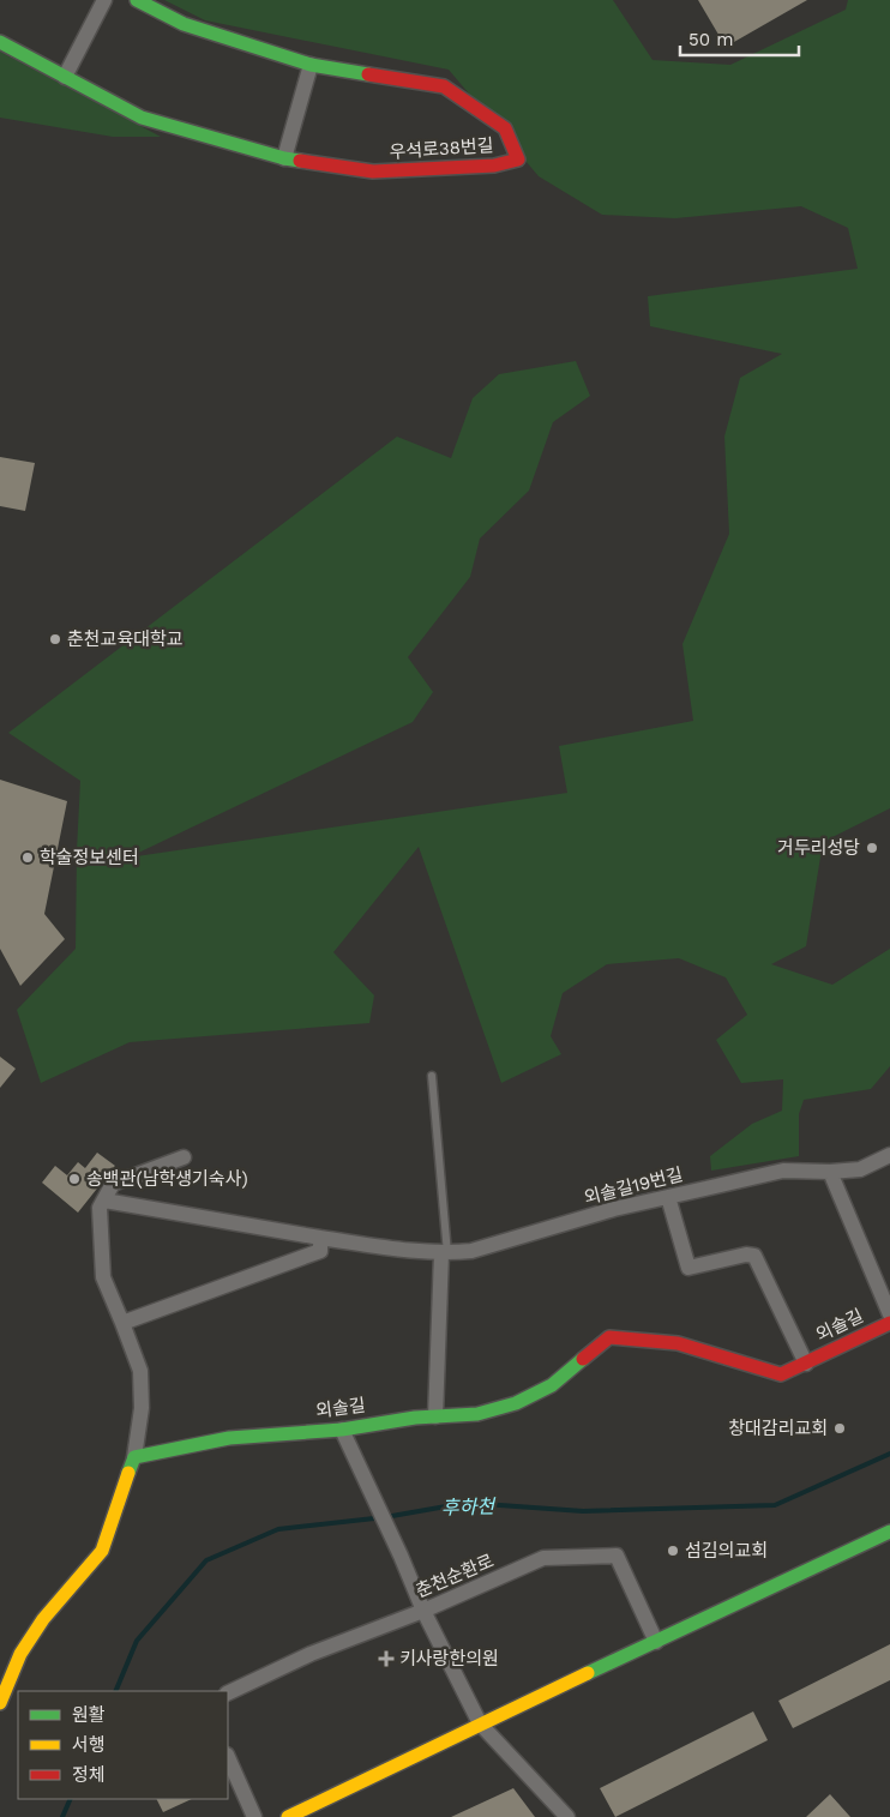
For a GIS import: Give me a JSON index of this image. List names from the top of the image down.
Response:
{
  "streets": {
    "street": [
      "우석로38번길",
      "외솔길19번길",
      "외솔길",
      "춘천순환로"
    ]
  },
  "crossings": [
    ["외솔길19번길", "외솔길"]
  ],
  "water": ["후하천"],
  "places": {
    "other": [
      "춘천교육대학교",
      "거두리성당",
      "학술정보센터",
      "송백관(남학생기숙사)",
      "창대감리교회",
      "섬김의교회"
    ],
    "health": ["키사랑한의원"]
  },
  "legend": ["원활", "서행", "정체"],
  "scale_bar": "50 m"
}
